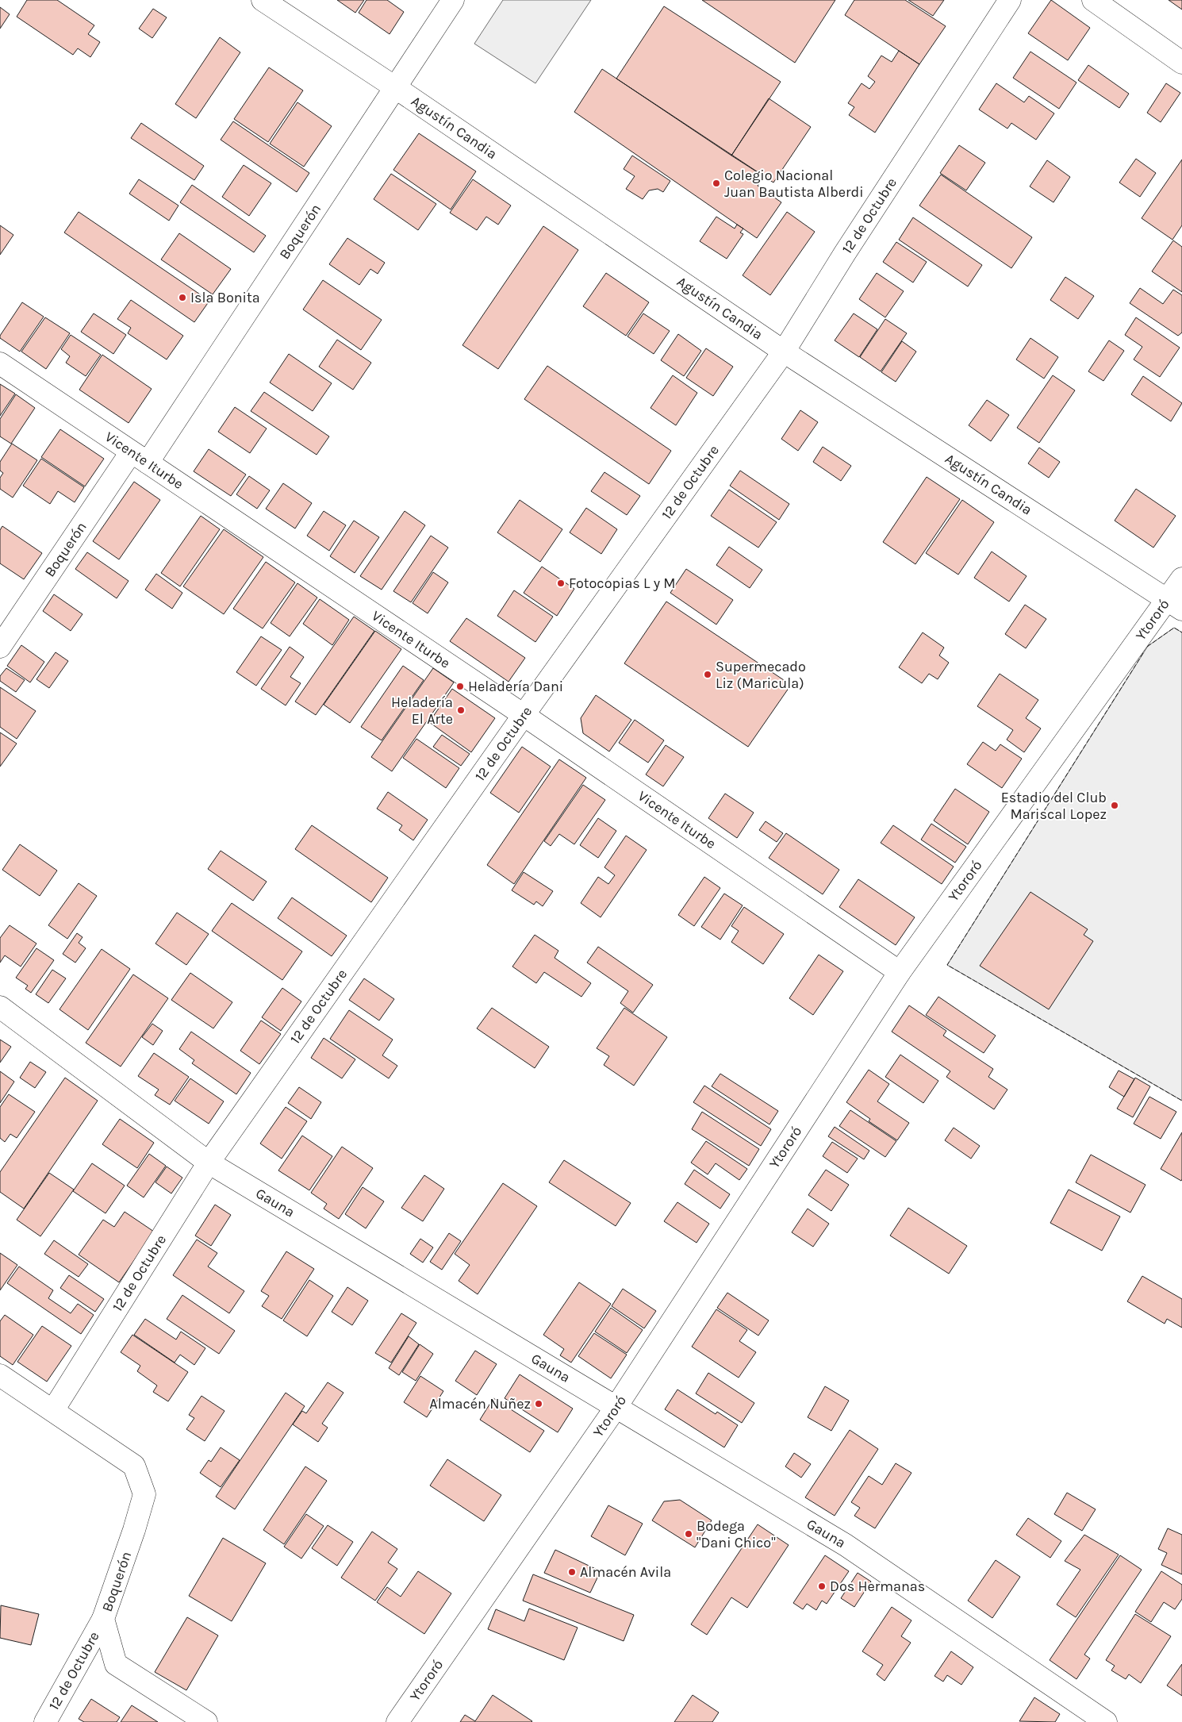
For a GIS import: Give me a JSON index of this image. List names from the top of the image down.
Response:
{
  "streets": {
    "street": [
      "Agustín Candia",
      "12 de Octubre",
      "Boquerón",
      "Vicente Iturbe",
      "Ytororó",
      "Gauna"
    ]
  },
  "crossings": [
    ["Agustín Candia", "12 de Octubre"],
    ["Agustín Candia", "Boquerón"],
    ["Agustín Candia", "Ytororó"],
    ["12 de Octubre", "Boquerón"],
    ["12 de Octubre", "Vicente Iturbe"],
    ["12 de Octubre", "Gauna"],
    ["Boquerón", "Vicente Iturbe"],
    ["Vicente Iturbe", "Ytororó"],
    ["Ytororó", "Gauna"]
  ],
  "places": [
    "Colegio Nacional Juan Bautista Alberdi",
    "Isla Bonita",
    "Fotocopias L y M",
    "Supermecado Liz (Maricula)",
    "Heladería Dani",
    "Heladería El Arte",
    "Estadio del Club Mariscal Lopez",
    "Almacén Nuñez",
    "Bodega \"Dani Chico\"",
    "Almacén Avila",
    "Dos Hermanas"
  ]
}
